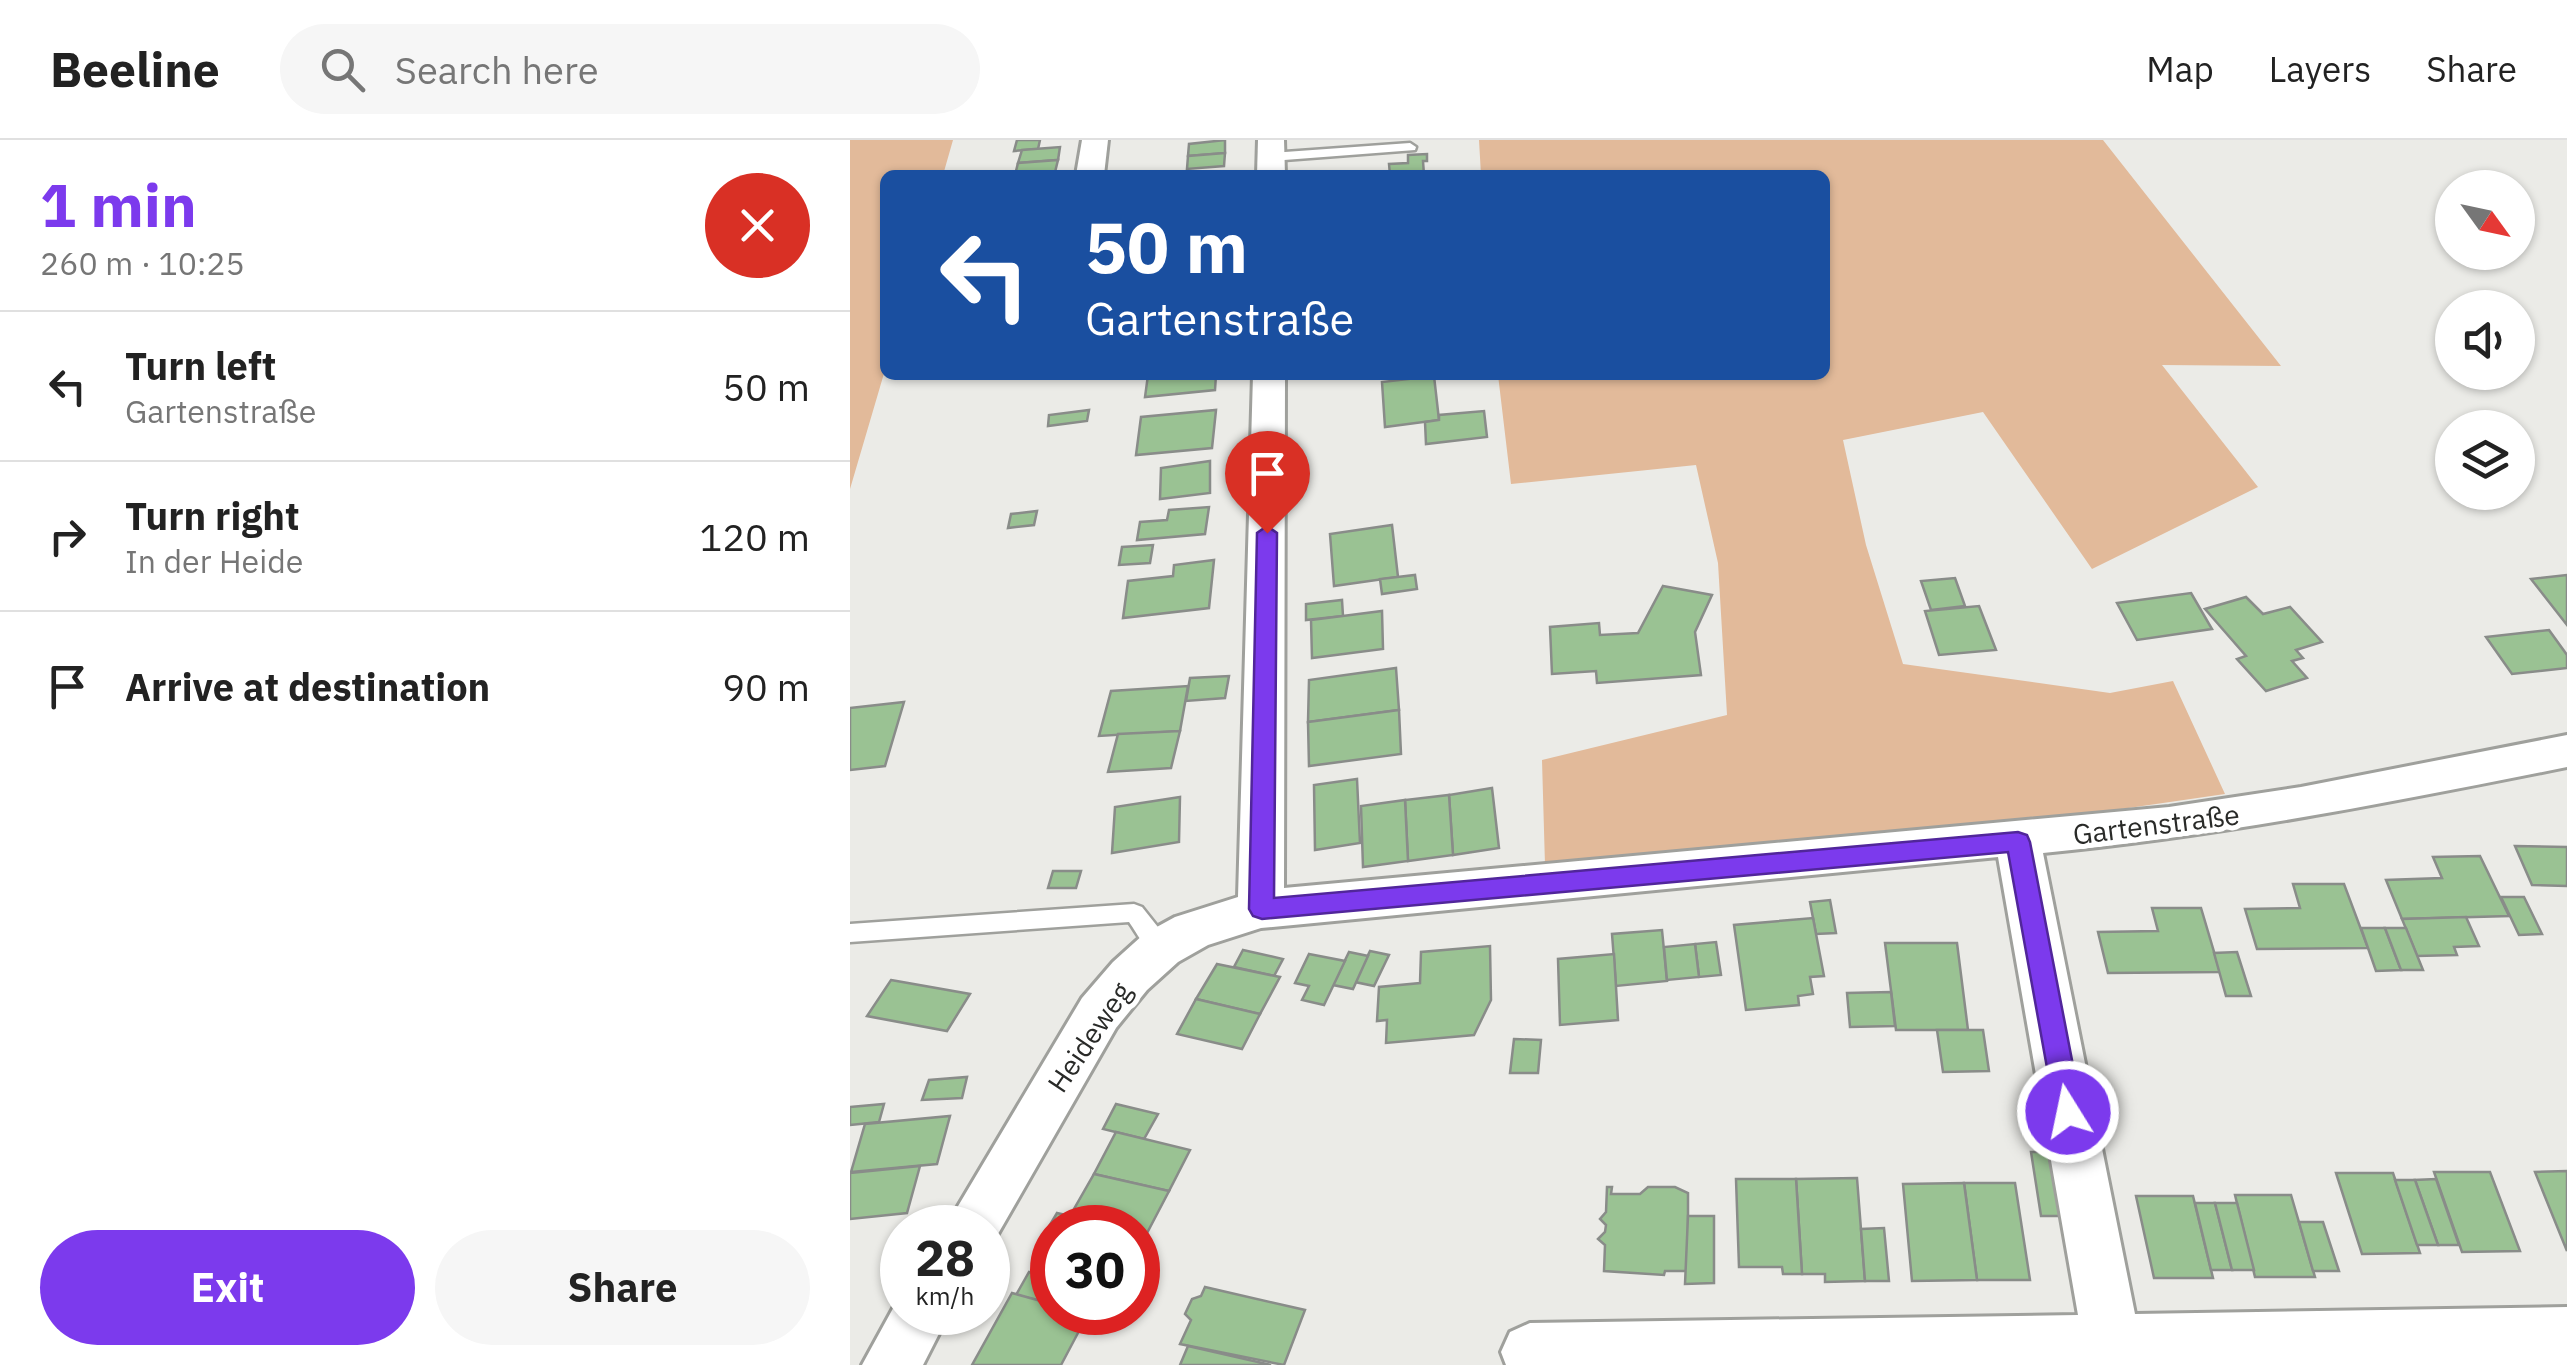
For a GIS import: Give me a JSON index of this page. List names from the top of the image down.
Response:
{
  "streets": {
    "street": ["Gartenstraße", "Heideweg"]
  },
  "crossings": [
    ["Gartenstraße", "Heideweg"]
  ],
  "north": "bottom right",
  "page": {
    "header": "Beeline",
    "search": "Search here",
    "nav": ["Map", "Layers", "Share"],
    "heading": ["1 min", "260 m · 10:25"],
    "turn": ["50 m", "Gartenstraße"],
    "list": [
      {
        "name": "Turn left",
        "note": "Gartenstraße",
        "value": "50 m"
      },
      {
        "name": "Turn right",
        "note": "In der Heide",
        "value": "120 m"
      },
      {
        "name": "Arrive at destination",
        "value": "90 m"
      }
    ],
    "speed": "28 km/h",
    "limit": "30",
    "buttons": ["Exit", "Share"]
  }
}
